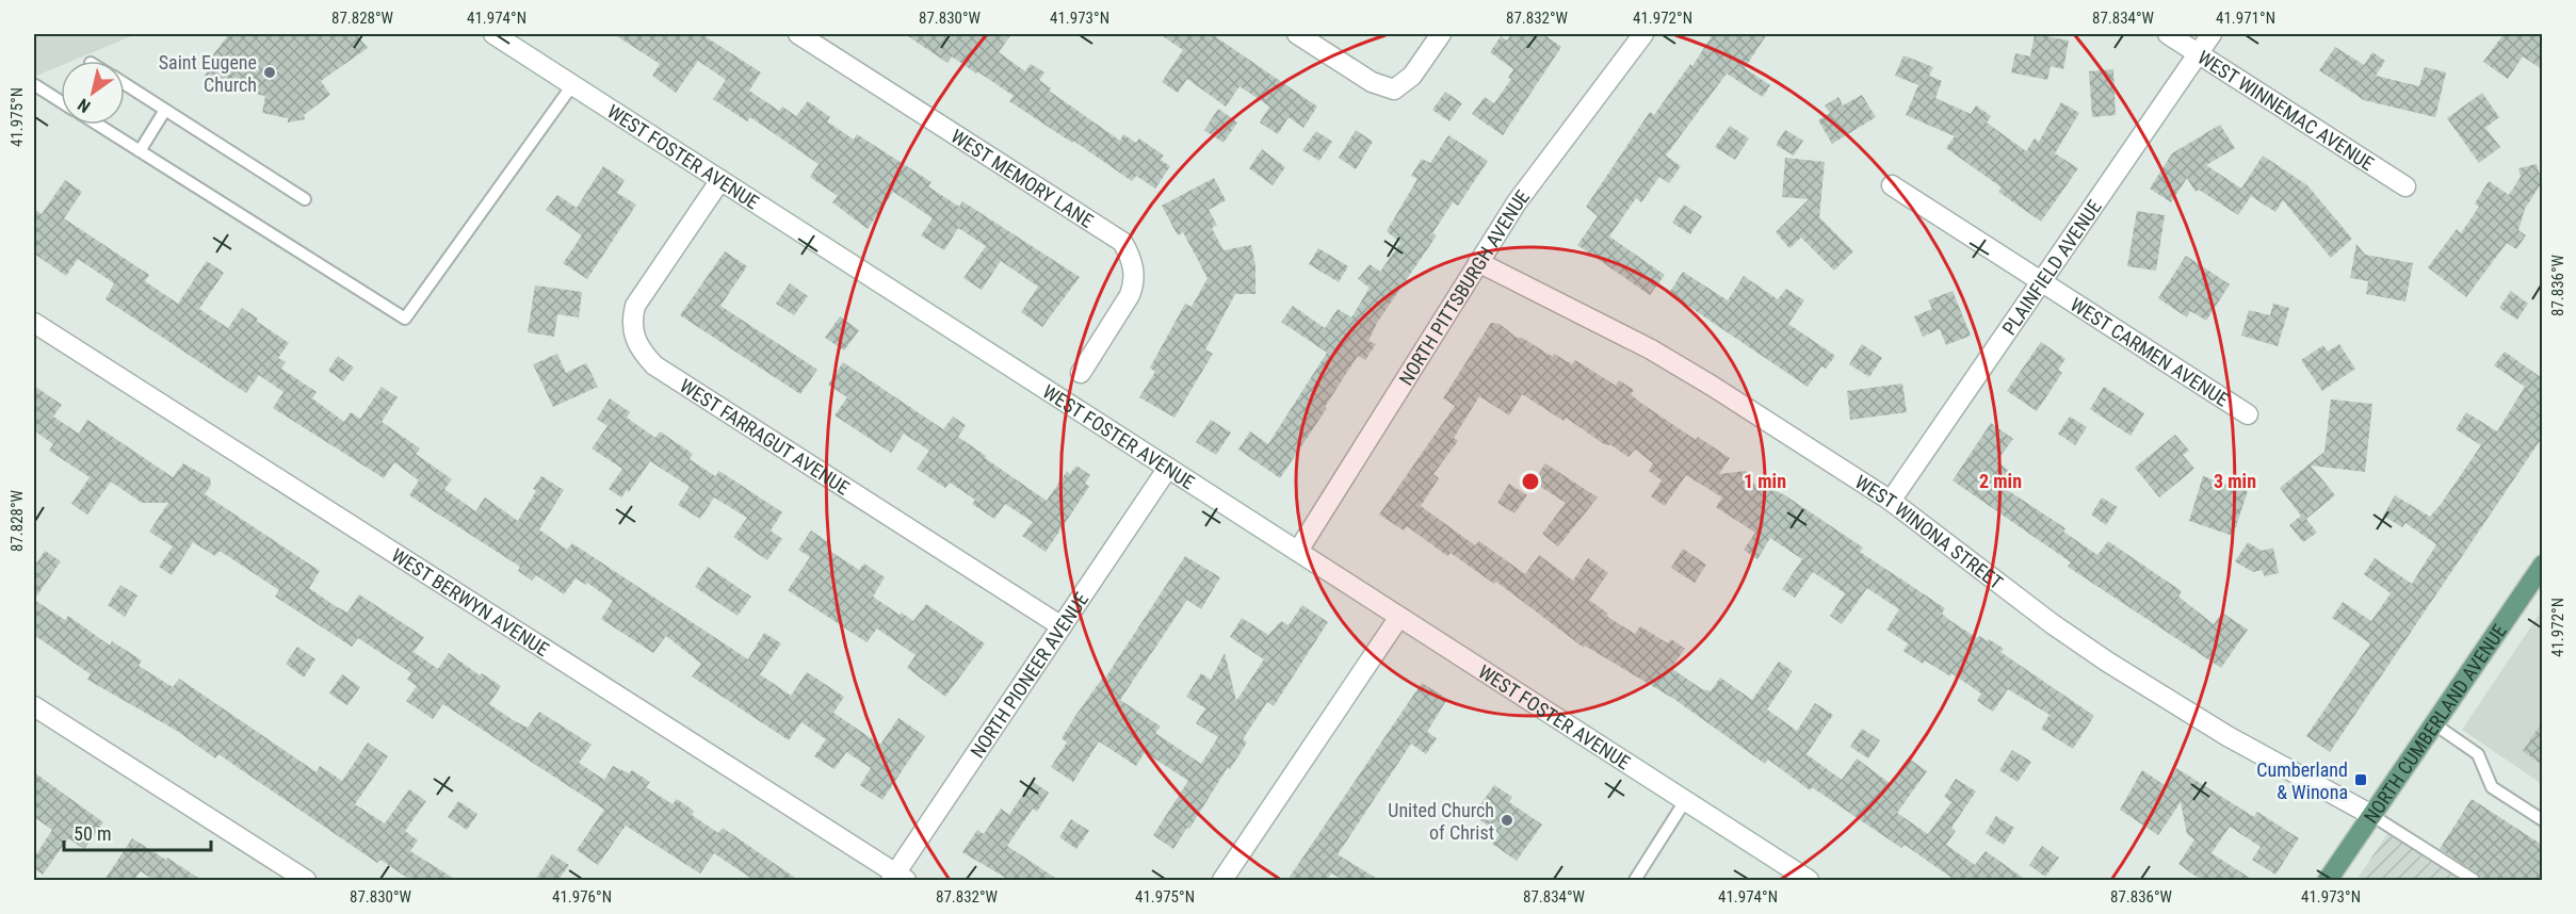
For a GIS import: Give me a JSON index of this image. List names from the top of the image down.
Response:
{
  "streets": {
    "main road": ["NORTH CUMBERLAND AVENUE"],
    "street": [
      "WEST WINNEMAC AVENUE",
      "WEST FOSTER AVENUE",
      "WEST MEMORY LANE",
      "PLAINFIELD AVENUE",
      "NORTH PITTSBURGH AVENUE",
      "WEST CARMEN AVENUE",
      "WEST FARRAGUT AVENUE",
      "WEST WINONA STREET",
      "WEST BERWYN AVENUE",
      "NORTH PIONEER AVENUE"
    ]
  },
  "crossings": [
    ["WEST WINNEMAC AVENUE", "PLAINFIELD AVENUE"],
    ["WEST FOSTER AVENUE", "NORTH PITTSBURGH AVENUE"],
    ["WEST FOSTER AVENUE", "WEST FARRAGUT AVENUE"],
    ["WEST FOSTER AVENUE", "NORTH PIONEER AVENUE"],
    ["PLAINFIELD AVENUE", "WEST CARMEN AVENUE"],
    ["PLAINFIELD AVENUE", "WEST WINONA STREET"],
    ["NORTH PITTSBURGH AVENUE", "WEST WINONA STREET"],
    ["WEST FARRAGUT AVENUE", "NORTH PIONEER AVENUE"],
    ["WEST WINONA STREET", "NORTH CUMBERLAND AVENUE"],
    ["WEST BERWYN AVENUE", "NORTH PIONEER AVENUE"]
  ],
  "places": {
    "other": ["Saint Eugene Church", "United Church of Christ"],
    "transit": ["Cumberland & Winona"]
  },
  "scale_bar": "50 m",
  "north": "bottom left",
  "coordinates": [
    "87.828°W",
    "41.974°N",
    "87.830°W",
    "41.973°N",
    "87.832°W",
    "41.972°N",
    "87.834°W",
    "41.971°N",
    "41.975°N",
    "87.836°W",
    "41.976°N"
  ],
  "rings": ["1 min", "2 min", "3 min"]
}
